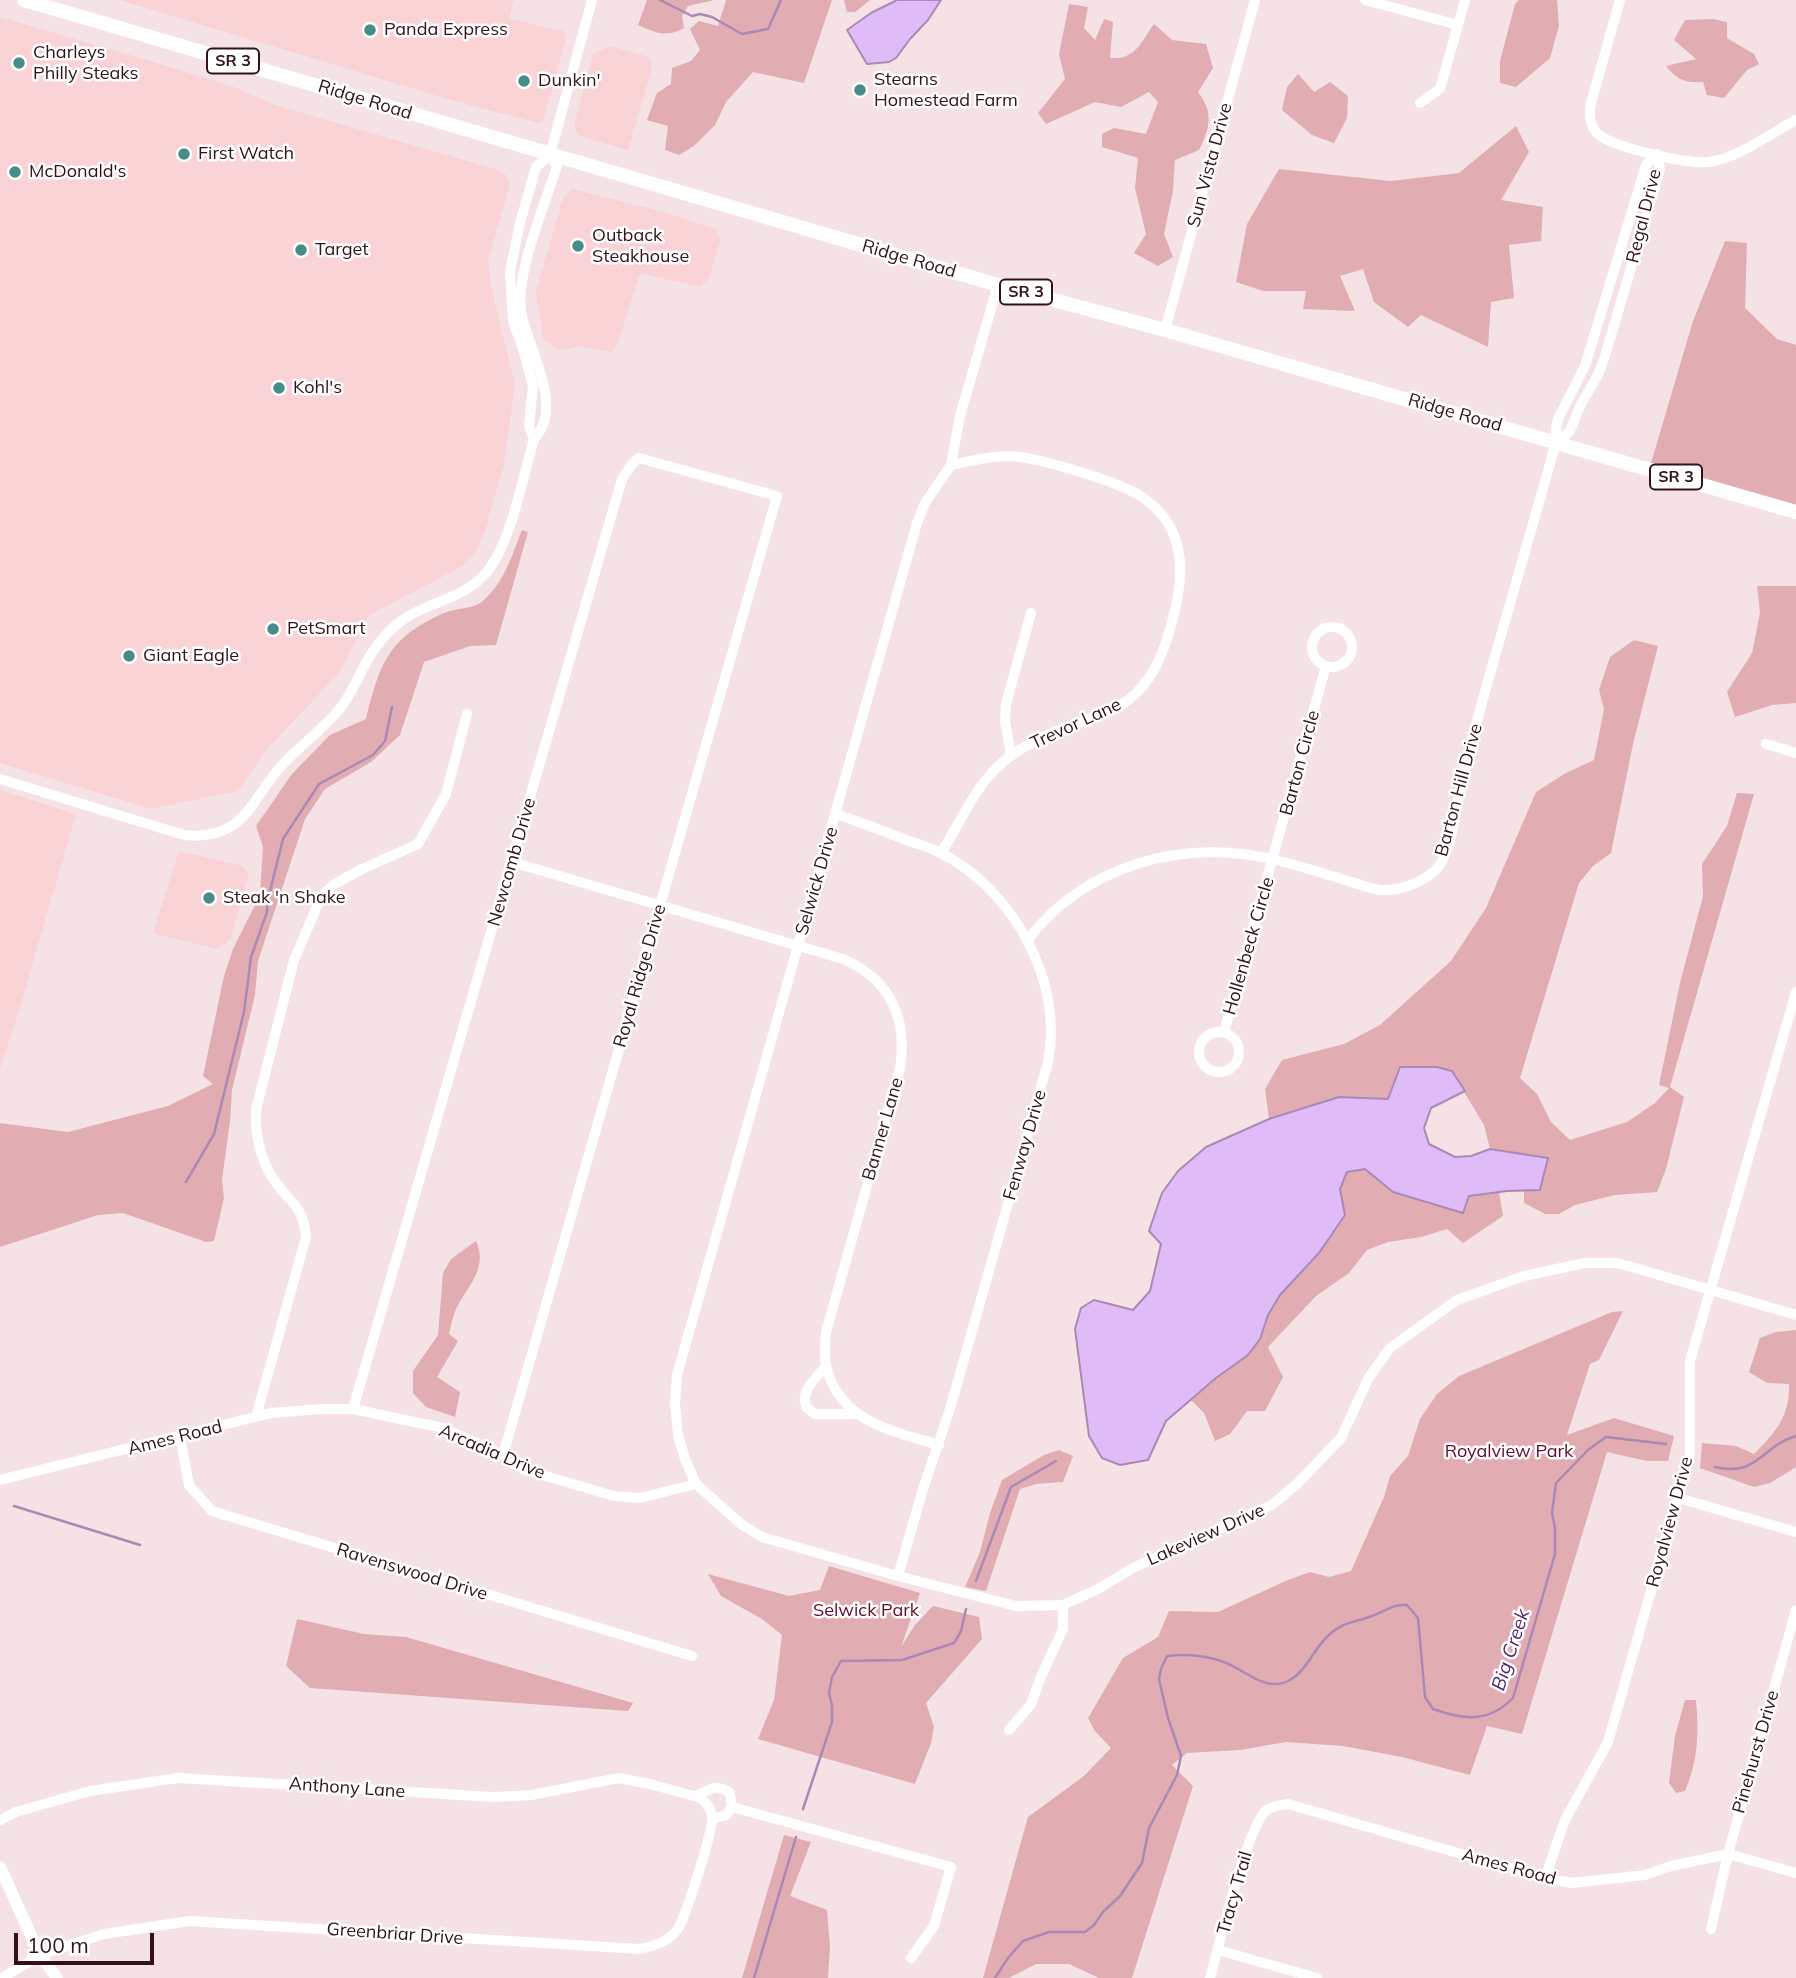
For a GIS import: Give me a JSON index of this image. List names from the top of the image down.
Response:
{
  "streets": {
    "main road": ["SR 3", "Ridge Road"],
    "street": [
      "Sun Vista Drive",
      "Regal Drive",
      "Trevor Lane",
      "Barton Circle",
      "Barton Hill Drive",
      "Newcomb Drive",
      "Selwick Drive",
      "Hollenbeck Circle",
      "Royal Ridge Drive",
      "Banner Lane",
      "Fenway Drive",
      "Ames Road",
      "Arcadia Drive",
      "Royalview Drive",
      "Lakeview Drive",
      "Ravenswood Drive",
      "Pinehurst Drive",
      "Anthony Lane",
      "Tracy Trail",
      "Greenbriar Drive"
    ]
  },
  "crossings": [
    ["Ridge Road", "Sun Vista Drive"],
    ["Ridge Road", "Regal Drive"],
    ["Ridge Road", "Barton Hill Drive"],
    ["Ridge Road", "Selwick Drive"],
    ["Regal Drive", "Barton Hill Drive"],
    ["Trevor Lane", "Selwick Drive"],
    ["Trevor Lane", "Fenway Drive"],
    ["Barton Circle", "Barton Hill Drive"],
    ["Barton Circle", "Hollenbeck Circle"],
    ["Barton Hill Drive", "Hollenbeck Circle"],
    ["Barton Hill Drive", "Fenway Drive"],
    ["Newcomb Drive", "Royal Ridge Drive"],
    ["Newcomb Drive", "Banner Lane"],
    ["Newcomb Drive", "Ames Road"],
    ["Newcomb Drive", "Arcadia Drive"],
    ["Selwick Drive", "Banner Lane"],
    ["Selwick Drive", "Fenway Drive"],
    ["Selwick Drive", "Arcadia Drive"],
    ["Royal Ridge Drive", "Banner Lane"],
    ["Royal Ridge Drive", "Arcadia Drive"],
    ["Banner Lane", "Fenway Drive"],
    ["Fenway Drive", "Lakeview Drive"],
    ["Ames Road", "Arcadia Drive"],
    ["Ames Road", "Royalview Drive"],
    ["Ames Road", "Ravenswood Drive"],
    ["Ames Road", "Pinehurst Drive"],
    ["Ames Road", "Tracy Trail"],
    ["Royalview Drive", "Lakeview Drive"]
  ],
  "water": ["Big Creek"],
  "parks": ["Royalview Park", "Selwick Park"],
  "places": [
    "Panda Express",
    "Charleys Philly Steaks",
    "Dunkin'",
    "Stearns Homestead Farm",
    "First Watch",
    "McDonald's",
    "Outback Steakhouse",
    "Target",
    "Kohl's",
    "PetSmart",
    "Giant Eagle",
    "Steak 'n Shake"
  ],
  "scale_bar": "100 m"
}
